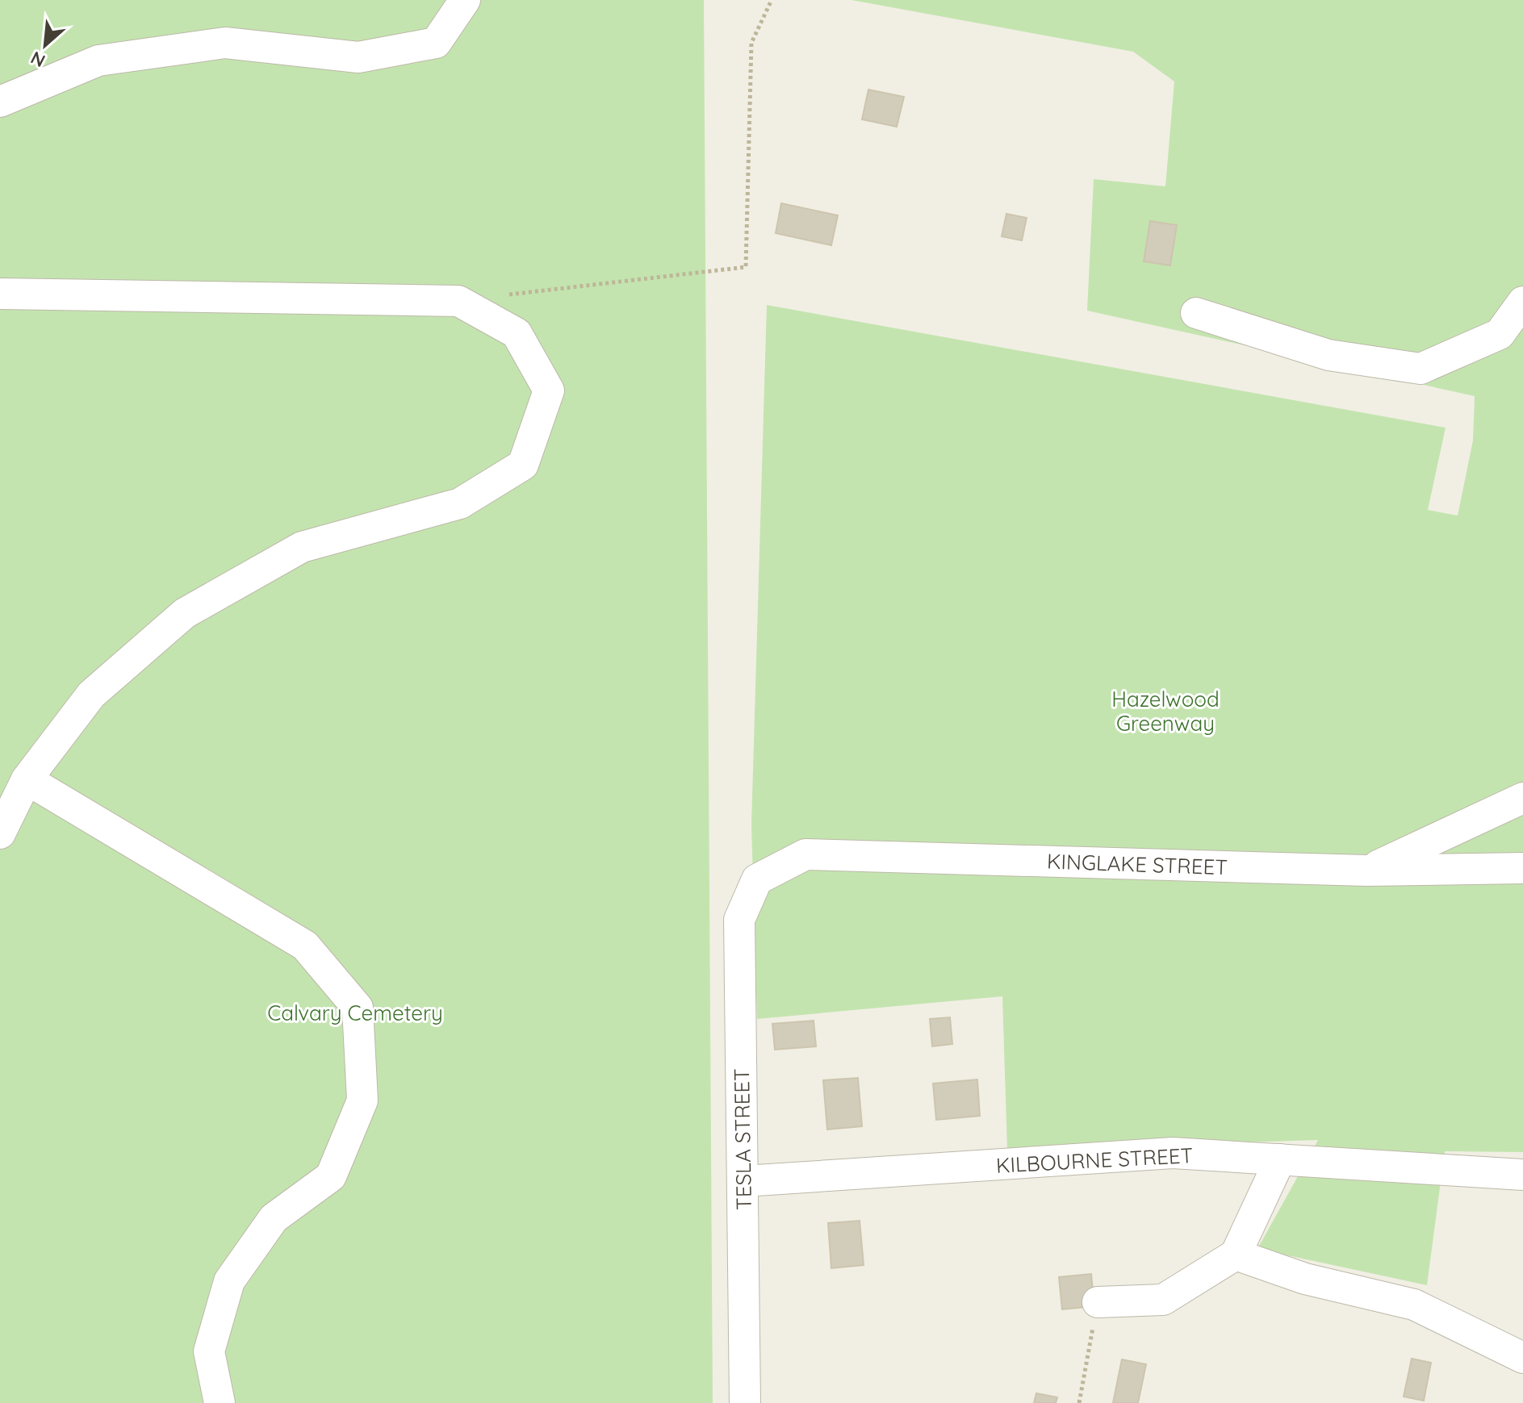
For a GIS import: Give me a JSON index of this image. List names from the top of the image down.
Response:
{
  "streets": {
    "street": ["KINGLAKE STREET", "TESLA STREET", "KILBOURNE STREET"]
  },
  "crossings": [
    ["KINGLAKE STREET", "TESLA STREET"],
    ["TESLA STREET", "KILBOURNE STREET"]
  ],
  "parks": ["Hazelwood Greenway", "Calvary Cemetery"],
  "north": "bottom left"
}
